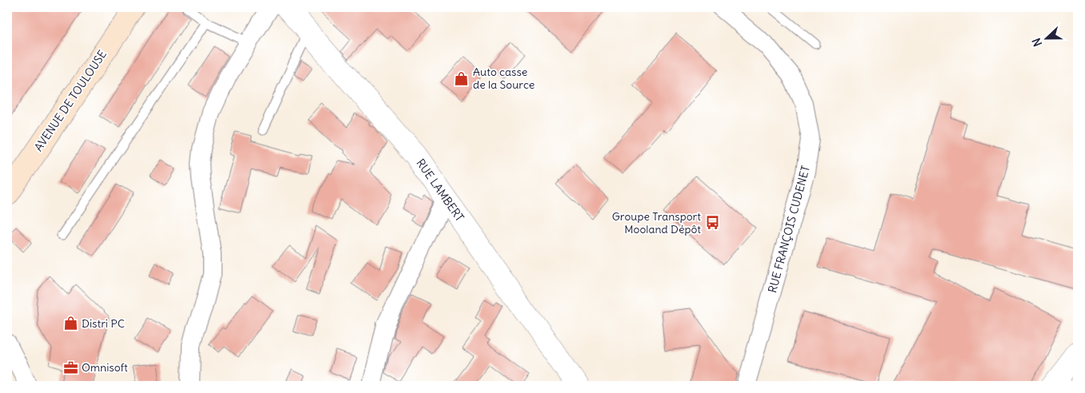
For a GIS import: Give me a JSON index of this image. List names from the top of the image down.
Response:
{
  "streets": {
    "main road": ["AVENUE DE TOULOUSE"],
    "street": ["RUE LAMBERT", "RUE FRANÇOIS CUDENET"]
  },
  "places": {
    "shop": ["Auto casse de la Source", "Distri PC"],
    "bus stop": ["Groupe Transport Mooland Dépôt"],
    "office": ["Omnisoft"]
  },
  "north": "left"
}
